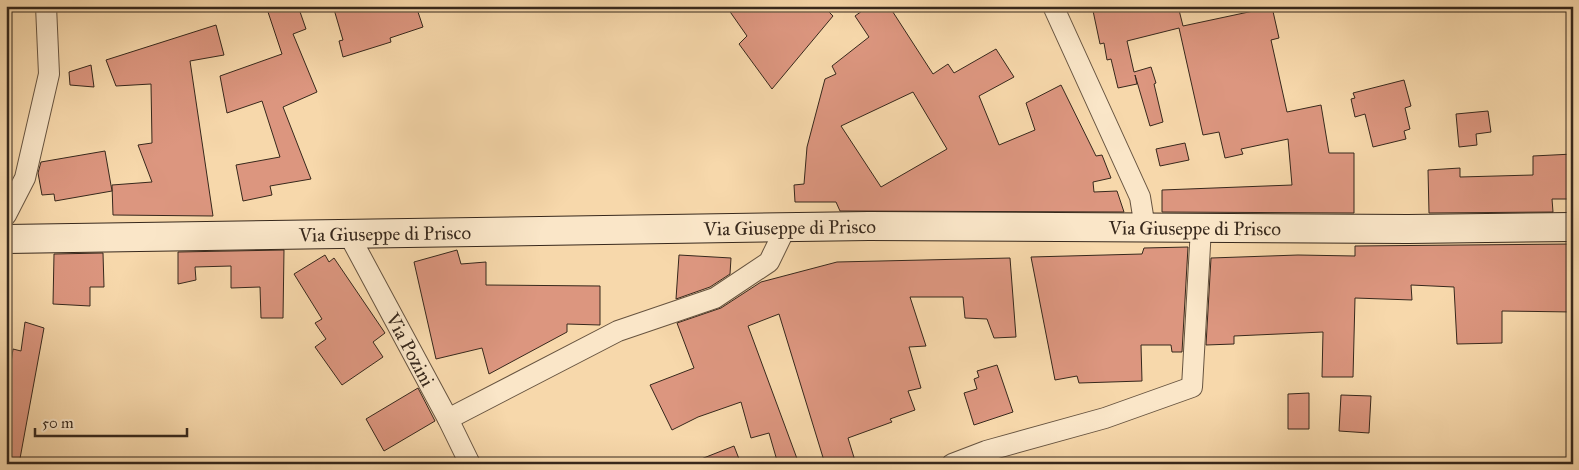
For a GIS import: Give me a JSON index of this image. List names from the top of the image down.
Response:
{
  "streets": {
    "main road": ["Via Giuseppe di Prisco"],
    "street": ["Via Pozini"]
  },
  "crossings": [
    ["Via Giuseppe di Prisco", "Via Pozini"]
  ],
  "scale_bar": "50 m"
}
